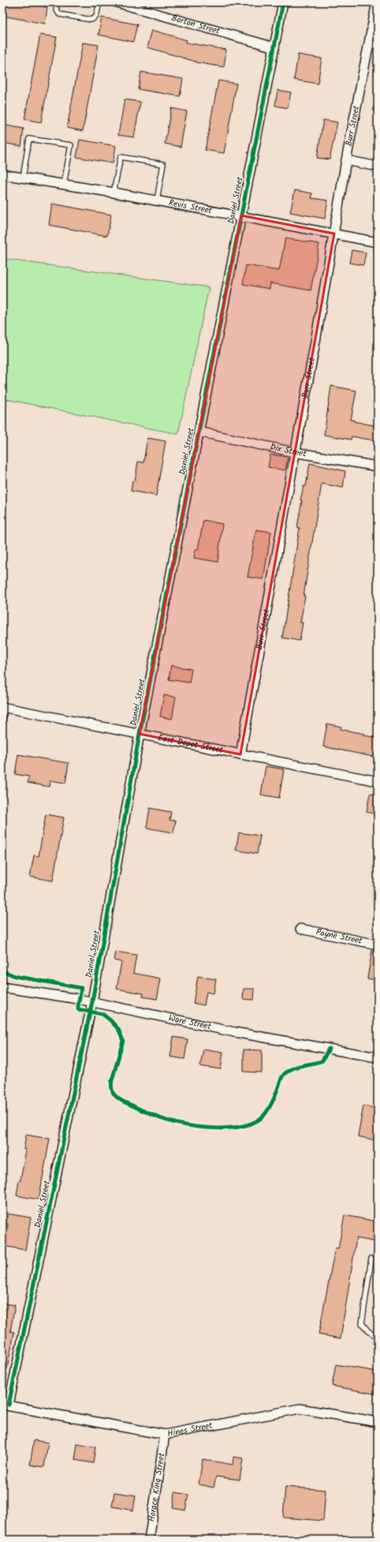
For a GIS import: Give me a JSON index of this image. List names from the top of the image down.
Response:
{
  "streets": {
    "street": [
      "Borton Street",
      "Burr Street",
      "Daniel Street",
      "Revis Street",
      "Dix Street",
      "East Depot Street",
      "Payne Street",
      "Ware Street",
      "Hines Street",
      "Horace King Street"
    ]
  },
  "crossings": [
    ["Borton Street", "Daniel Street"],
    ["Burr Street", "Revis Street"],
    ["Burr Street", "Dix Street"],
    ["Burr Street", "East Depot Street"],
    ["Daniel Street", "Revis Street"],
    ["Daniel Street", "Dix Street"],
    ["Daniel Street", "East Depot Street"],
    ["Daniel Street", "Ware Street"],
    ["Daniel Street", "Hines Street"],
    ["Hines Street", "Horace King Street"]
  ]
}
